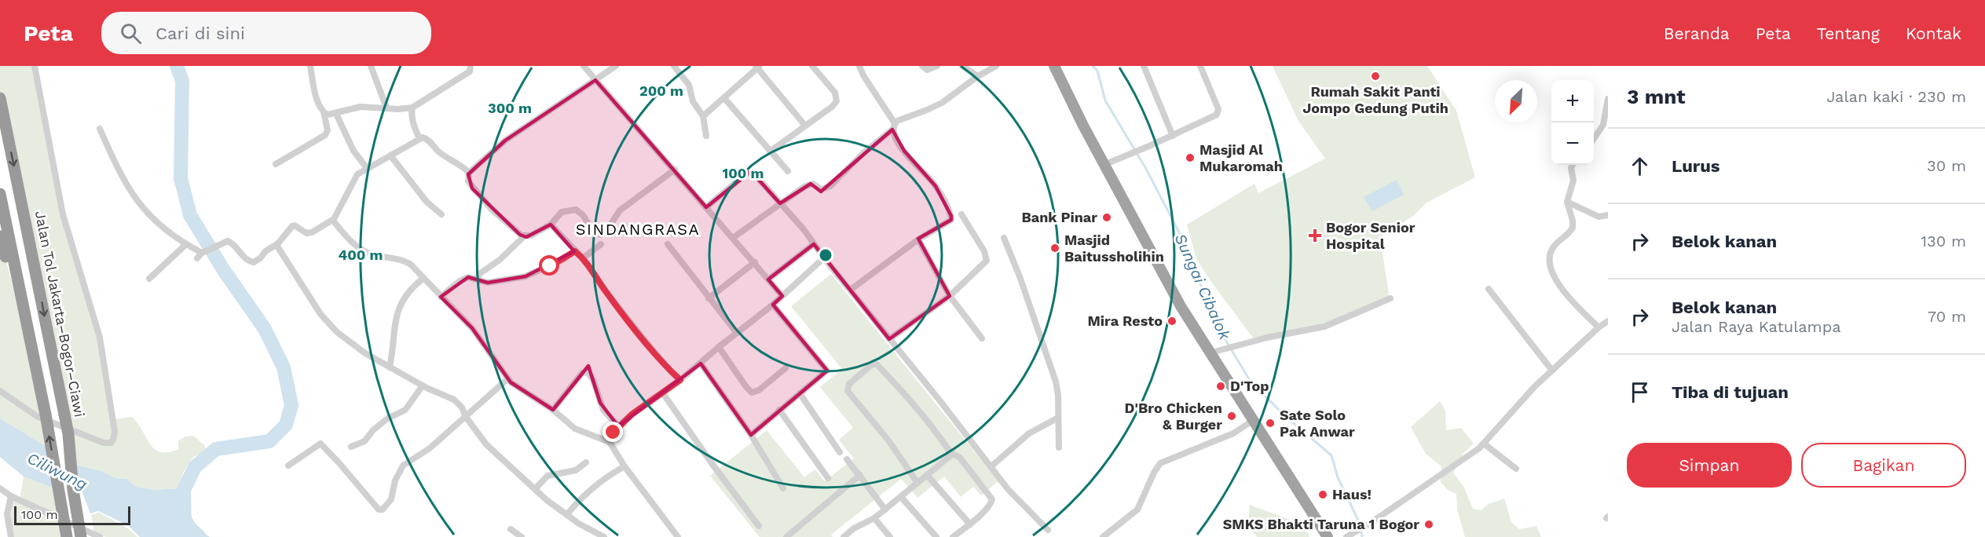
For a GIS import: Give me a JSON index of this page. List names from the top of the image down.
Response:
{
  "streets": {
    "highway": ["Jalan Tol Jakarta–Bogor–Ciawi"]
  },
  "districts": ["SINDANGRASA"],
  "water": ["Sungai Cibalok", "Ciliwung"],
  "places": {
    "other": [
      "Rumah Sakit Panti Jompo Gedung Putih",
      "Masjid Al Mukaromah",
      "Bank Pinar",
      "Masjid Baitussholihin",
      "Mira Resto",
      "D'Top",
      "D'Bro Chicken & Burger",
      "Sate Solo Pak Anwar",
      "Haus!",
      "SMKS Bhakti Taruna 1 Bogor"
    ],
    "health": ["Bogor Senior Hospital"]
  },
  "scale_bar": "100 m",
  "north": "bottom left",
  "page": {
    "header": "Peta",
    "search": "Cari di sini",
    "nav": [
      "Beranda",
      "Peta",
      "Tentang",
      "Kontak"
    ],
    "heading": ["3 mnt", "Jalan kaki · 230 m"],
    "map_buttons": ["+", "−"],
    "list": [
      ["Lurus", "30 m"],
      ["Belok kanan", "130 m"],
      ["Belok kanan", "Jalan Raya Katulampa", "70 m"],
      "Tiba di tujuan"
    ],
    "buttons": ["Simpan", "Bagikan"],
    "scale": "100 m"
  },
  "rings": [
    "200 m",
    "300 m",
    "100 m",
    "400 m"
  ]
}
